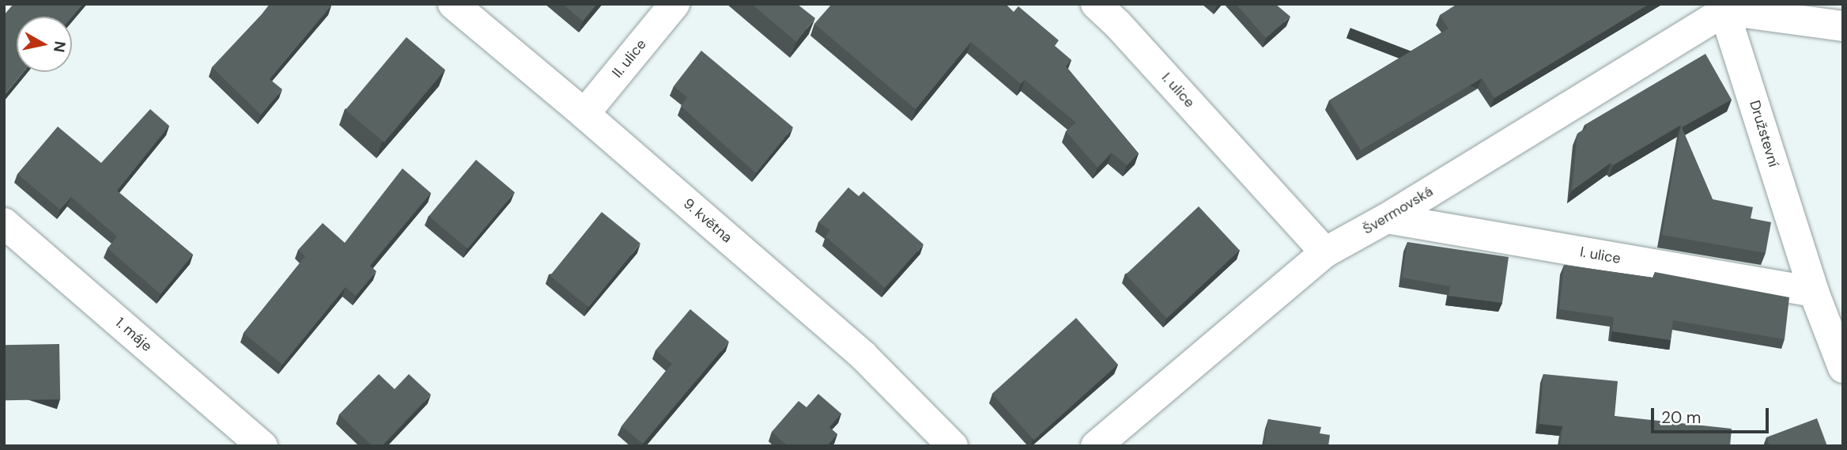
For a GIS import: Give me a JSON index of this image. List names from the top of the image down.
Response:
{
  "streets": {
    "street": [
      "II. ulice",
      "I. ulice",
      "Družstevní",
      "Švermovská",
      "9. května",
      "1. máje"
    ]
  },
  "crossings": [
    ["II. ulice", "9. května"],
    ["I. ulice", "Družstevní"],
    ["I. ulice", "Švermovská"],
    ["Družstevní", "Švermovská"]
  ],
  "scale_bar": "20 m",
  "north": "right"
}
